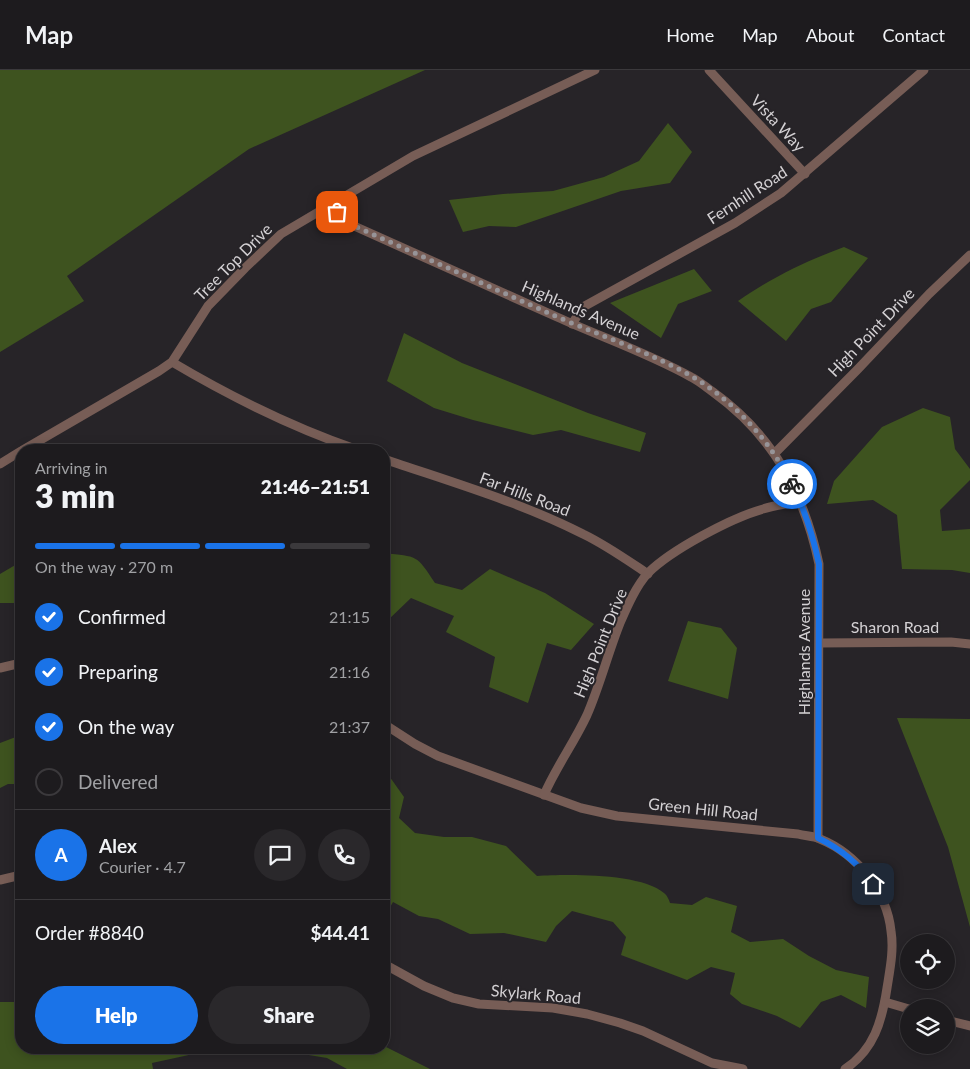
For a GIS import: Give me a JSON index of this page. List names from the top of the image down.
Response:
{
  "streets": {
    "street": [
      "Vista Way",
      "Fernhill Road",
      "Tree Top Drive",
      "Highlands Avenue",
      "High Point Drive",
      "Far Hills Road",
      "Sharon Road",
      "Green Hill Road",
      "Skylark Road"
    ]
  },
  "crossings": [
    ["Vista Way", "Fernhill Road"],
    ["Fernhill Road", "Highlands Avenue"],
    ["Tree Top Drive", "Highlands Avenue"],
    ["Highlands Avenue", "High Point Drive"],
    ["Highlands Avenue", "Sharon Road"],
    ["Highlands Avenue", "Green Hill Road"],
    ["High Point Drive", "Far Hills Road"],
    ["High Point Drive", "Green Hill Road"]
  ],
  "page": {
    "header": "Map",
    "nav": [
      "Home",
      "Map",
      "About",
      "Contact"
    ],
    "heading": ["3 min", "Arriving in", "21:46–21:51"],
    "panel": [
      "Alex",
      "Courier · 4.7",
      "Order #8840",
      "$44.41"
    ],
    "bar": "On the way · 270 m",
    "list": [
      ["Confirmed", "21:15"],
      ["Preparing", "21:16"],
      ["On the way", "21:37"],
      "Delivered"
    ],
    "round": "A",
    "buttons": ["Help", "Share"]
  }
}
